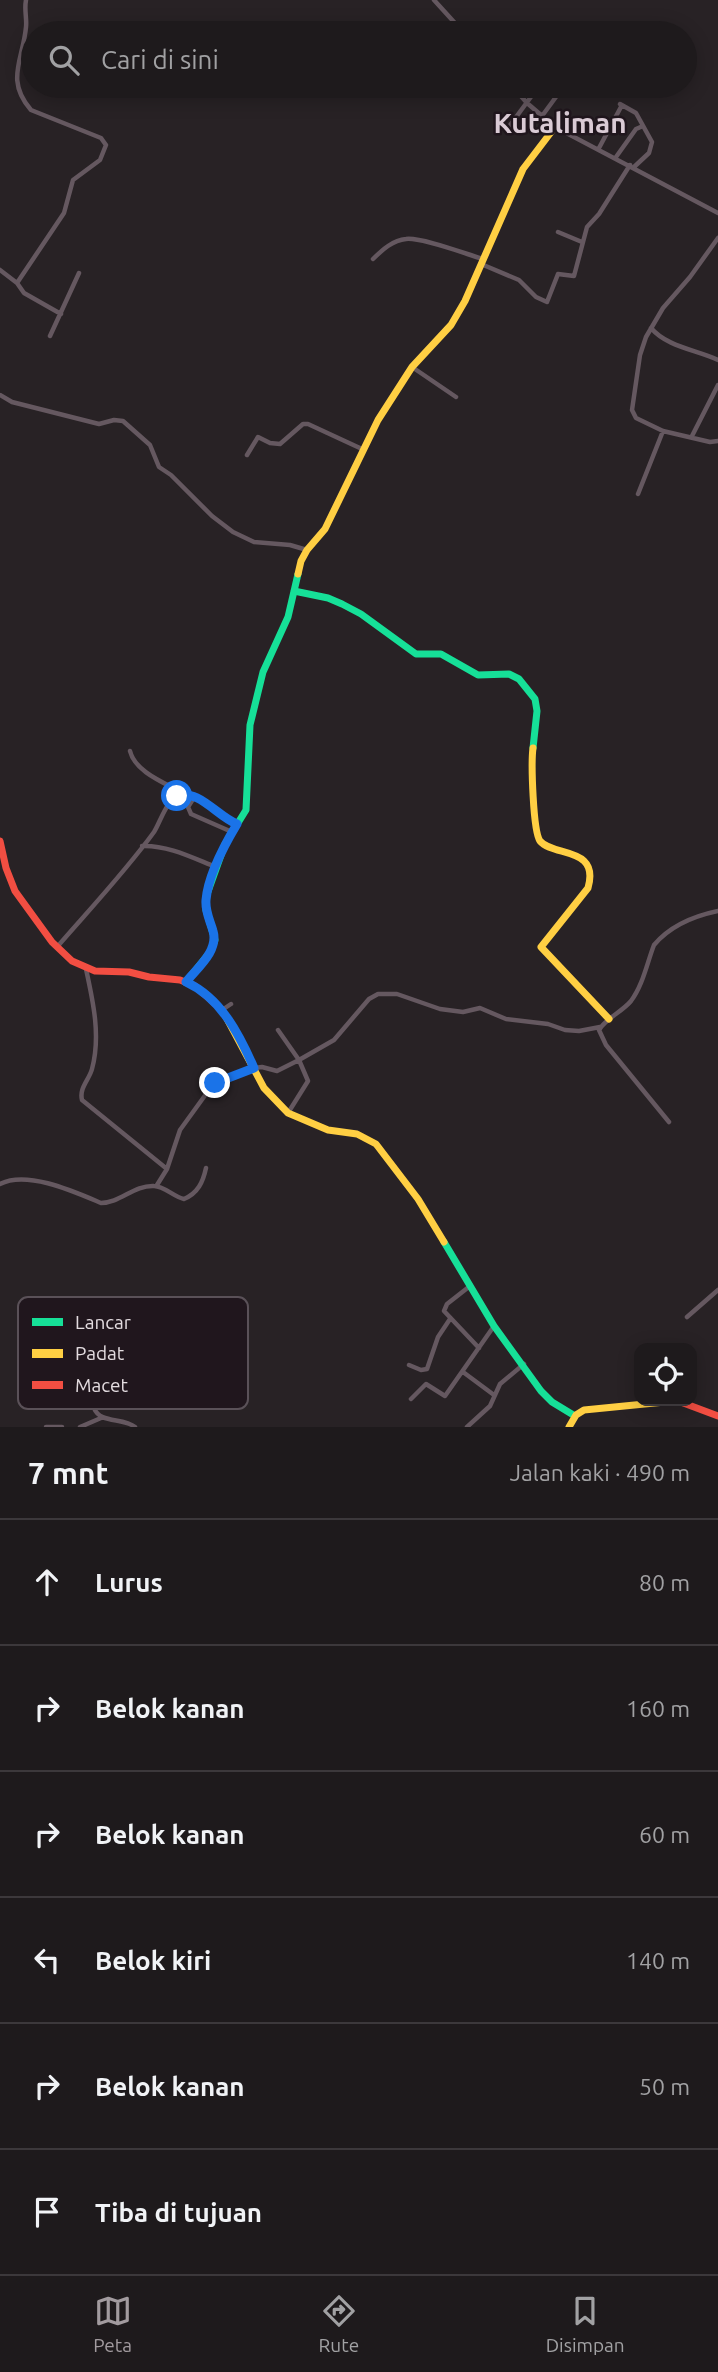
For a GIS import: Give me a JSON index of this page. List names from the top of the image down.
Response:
{
  "districts": ["Kutaliman"],
  "legend": ["Lancar", "Padat", "Macet"],
  "page": {
    "search": "Cari di sini",
    "heading": ["7 mnt", "Jalan kaki · 490 m"],
    "list": [
      ["Lurus", "80 m"],
      ["Belok kanan", "160 m"],
      ["Belok kanan", "60 m"],
      ["Belok kiri", "140 m"],
      ["Belok kanan", "50 m"],
      "Tiba di tujuan"
    ],
    "nav": ["Peta", "Rute", "Disimpan"]
  }
}
